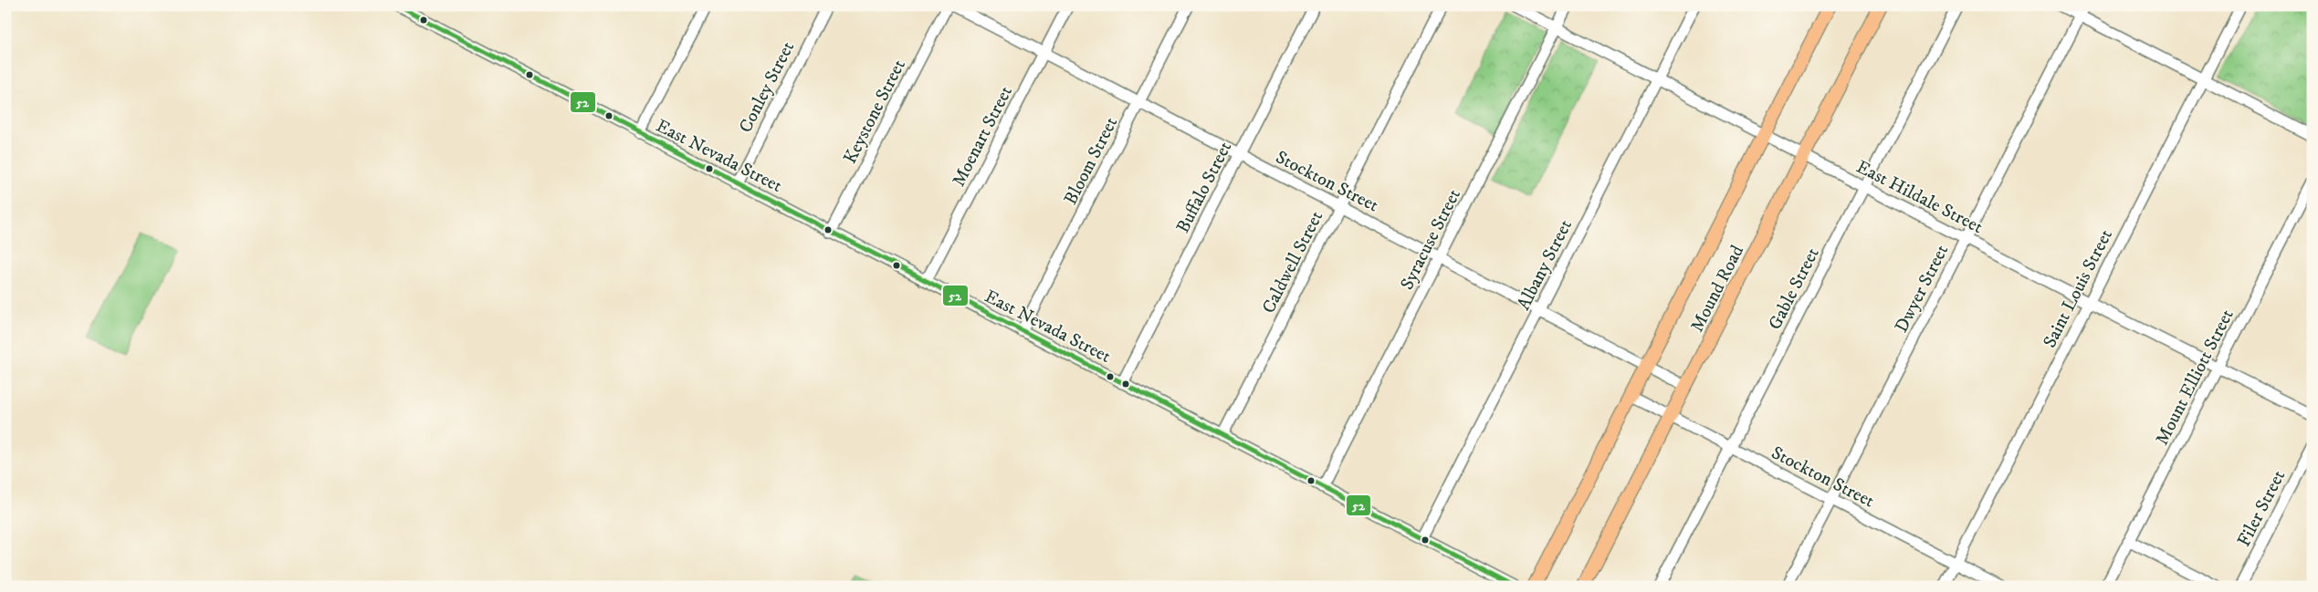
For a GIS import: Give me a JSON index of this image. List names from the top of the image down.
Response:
{
  "streets": {
    "main road": ["Mound Road"],
    "street": [
      "Conley Street",
      "Keystone Street",
      "Moenart Street",
      "East Nevada Street",
      "Bloom Street",
      "Stockton Street",
      "Buffalo Street",
      "East Hildale Street",
      "Syracuse Street",
      "Caldwell Street",
      "Albany Street",
      "Gable Street",
      "Dwyer Street",
      "Saint Louis Street",
      "Mount Elliott Street",
      "Filer Street"
    ]
  },
  "crossings": [
    ["Conley Street", "East Nevada Street"],
    ["Keystone Street", "East Nevada Street"],
    ["Moenart Street", "East Nevada Street"],
    ["Moenart Street", "Stockton Street"],
    ["East Nevada Street", "Bloom Street"],
    ["East Nevada Street", "Buffalo Street"],
    ["East Nevada Street", "Syracuse Street"],
    ["East Nevada Street", "Caldwell Street"],
    ["East Nevada Street", "Albany Street"],
    ["Bloom Street", "Stockton Street"],
    ["Stockton Street", "Buffalo Street"],
    ["Stockton Street", "Syracuse Street"],
    ["Stockton Street", "Caldwell Street"],
    ["Stockton Street", "Albany Street"],
    ["Stockton Street", "Mound Road"],
    ["Stockton Street", "Gable Street"],
    ["Stockton Street", "Dwyer Street"],
    ["Stockton Street", "Saint Louis Street"],
    ["East Hildale Street", "Syracuse Street"],
    ["East Hildale Street", "Albany Street"],
    ["East Hildale Street", "Mound Road"],
    ["East Hildale Street", "Gable Street"],
    ["East Hildale Street", "Dwyer Street"],
    ["East Hildale Street", "Saint Louis Street"],
    ["East Hildale Street", "Mount Elliott Street"]
  ],
  "lines": ["transit line 52"]
}
